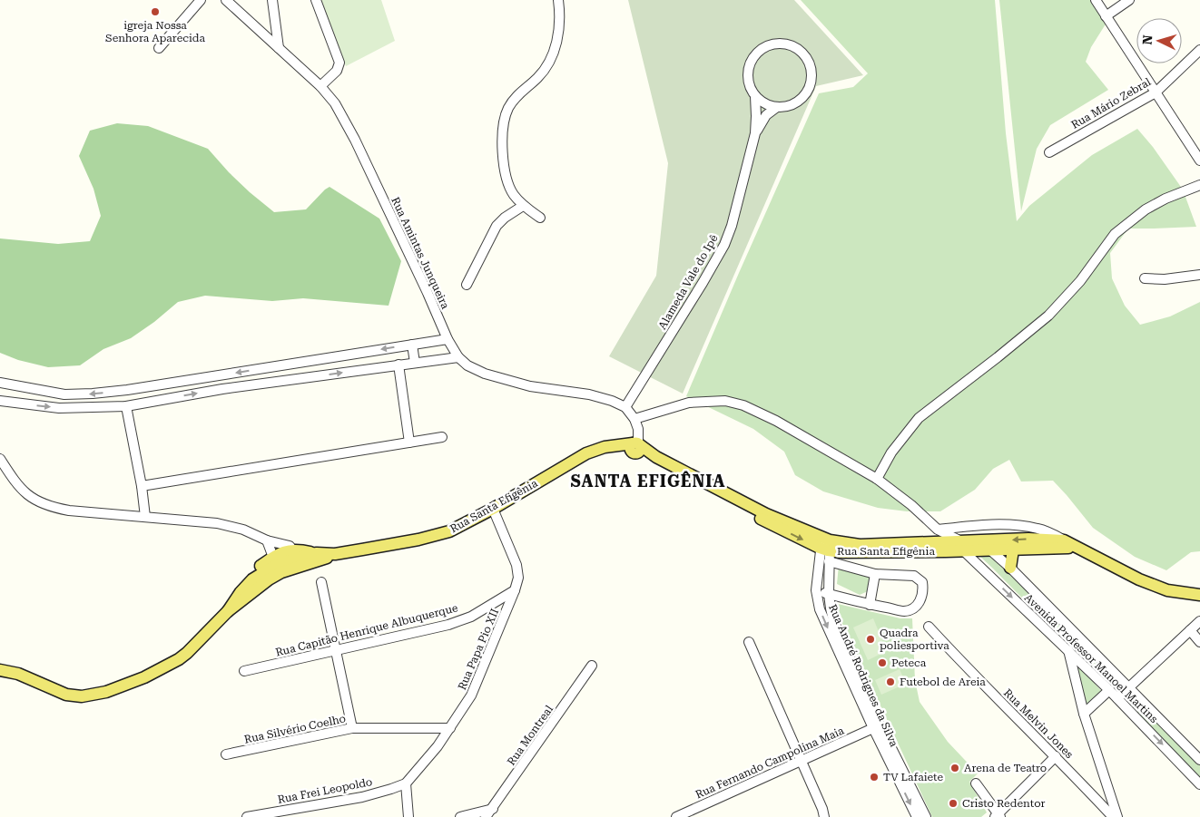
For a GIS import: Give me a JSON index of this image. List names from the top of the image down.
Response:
{
  "streets": {
    "main road": ["Rua Santa Efigênia"],
    "street": [
      "Rua Mário Zebral",
      "Rua Amintas Junqueira",
      "Alameda Vale do Ipê",
      "Rua Capitão Henrique Albuquerque",
      "Rua Papa Pio XII",
      "Avenida Professor Manoel Martins",
      "Rua André Rodrigues da Silva",
      "Rua Melvin Jones",
      "Rua Silvério Coelho",
      "Rua Montreal",
      "Rua Fernando Campolina Maia",
      "Rua Frei Leopoldo"
    ]
  },
  "crossings": [
    ["Rua Amintas Junqueira", "Alameda Vale do Ipê"],
    ["Rua Santa Efigênia", "Rua Papa Pio XII"],
    ["Rua Santa Efigênia", "Avenida Professor Manoel Martins"],
    ["Rua Santa Efigênia", "Rua André Rodrigues da Silva"],
    ["Rua Capitão Henrique Albuquerque", "Rua Papa Pio XII"],
    ["Rua Papa Pio XII", "Rua Silvério Coelho"],
    ["Rua Papa Pio XII", "Rua Frei Leopoldo"],
    ["Rua André Rodrigues da Silva", "Rua Fernando Campolina Maia"]
  ],
  "districts": ["SANTA EFIGÊNIA"],
  "places": [
    "igreja Nossa Senhora Aparecida",
    "Quadra poliesportiva",
    "Peteca",
    "Futebol de Areia",
    "Arena de Teatro",
    "TV Lafaiete",
    "Cristo Redentor"
  ],
  "north": "left"
}
